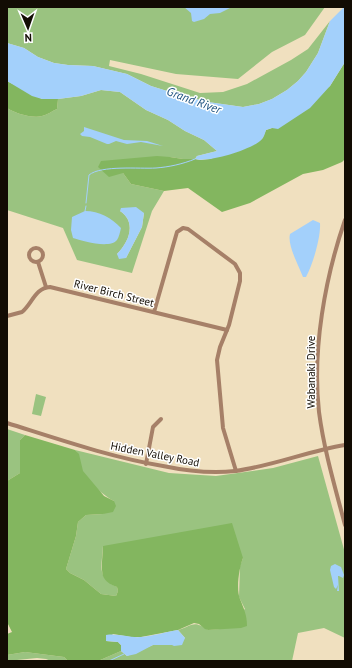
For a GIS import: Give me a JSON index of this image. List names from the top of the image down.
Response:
{
  "streets": {
    "street": ["River Birch Street", "Wabanaki Drive", "Hidden Valley Road"]
  },
  "crossings": [
    ["Wabanaki Drive", "Hidden Valley Road"]
  ],
  "water": ["Grand River"],
  "north": "bottom"
}
